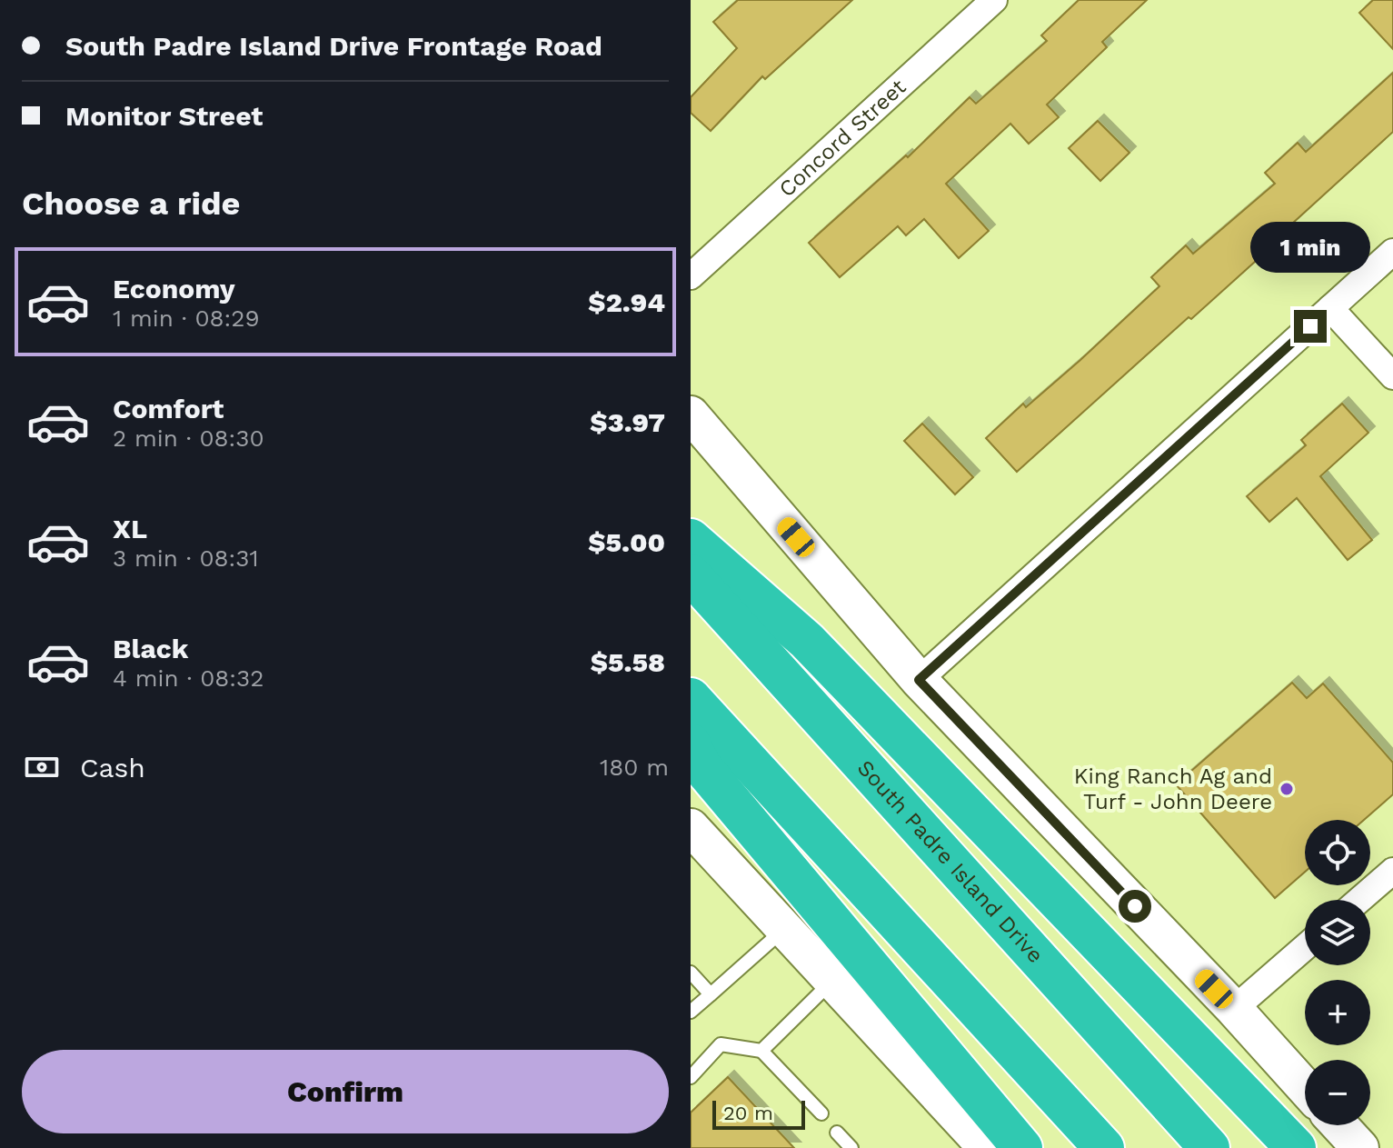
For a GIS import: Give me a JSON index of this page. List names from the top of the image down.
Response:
{
  "streets": {
    "highway": ["South Padre Island Drive"],
    "street": ["Concord Street"]
  },
  "places": ["King Ranch Ag and Turf - John Deere"],
  "scale_bar": "20 m",
  "page": {
    "banner": ["South Padre Island Drive Frontage Road", "Monitor Street"],
    "heading": "Choose a ride",
    "bubble": "1 min",
    "list": [
      {
        "name": "Economy",
        "note": "1 min · 08:29",
        "value": "$2.94"
      },
      {
        "name": "Comfort",
        "note": "2 min · 08:30",
        "value": "$3.97"
      },
      {
        "name": "XL",
        "note": "3 min · 08:31",
        "value": "$5.00"
      },
      {
        "name": "Black",
        "note": "4 min · 08:32",
        "value": "$5.58"
      }
    ],
    "pay": ["Cash", "180 m"],
    "map_buttons": ["+", "−"],
    "buttons": "Confirm",
    "scale": "20 m"
  }
}
